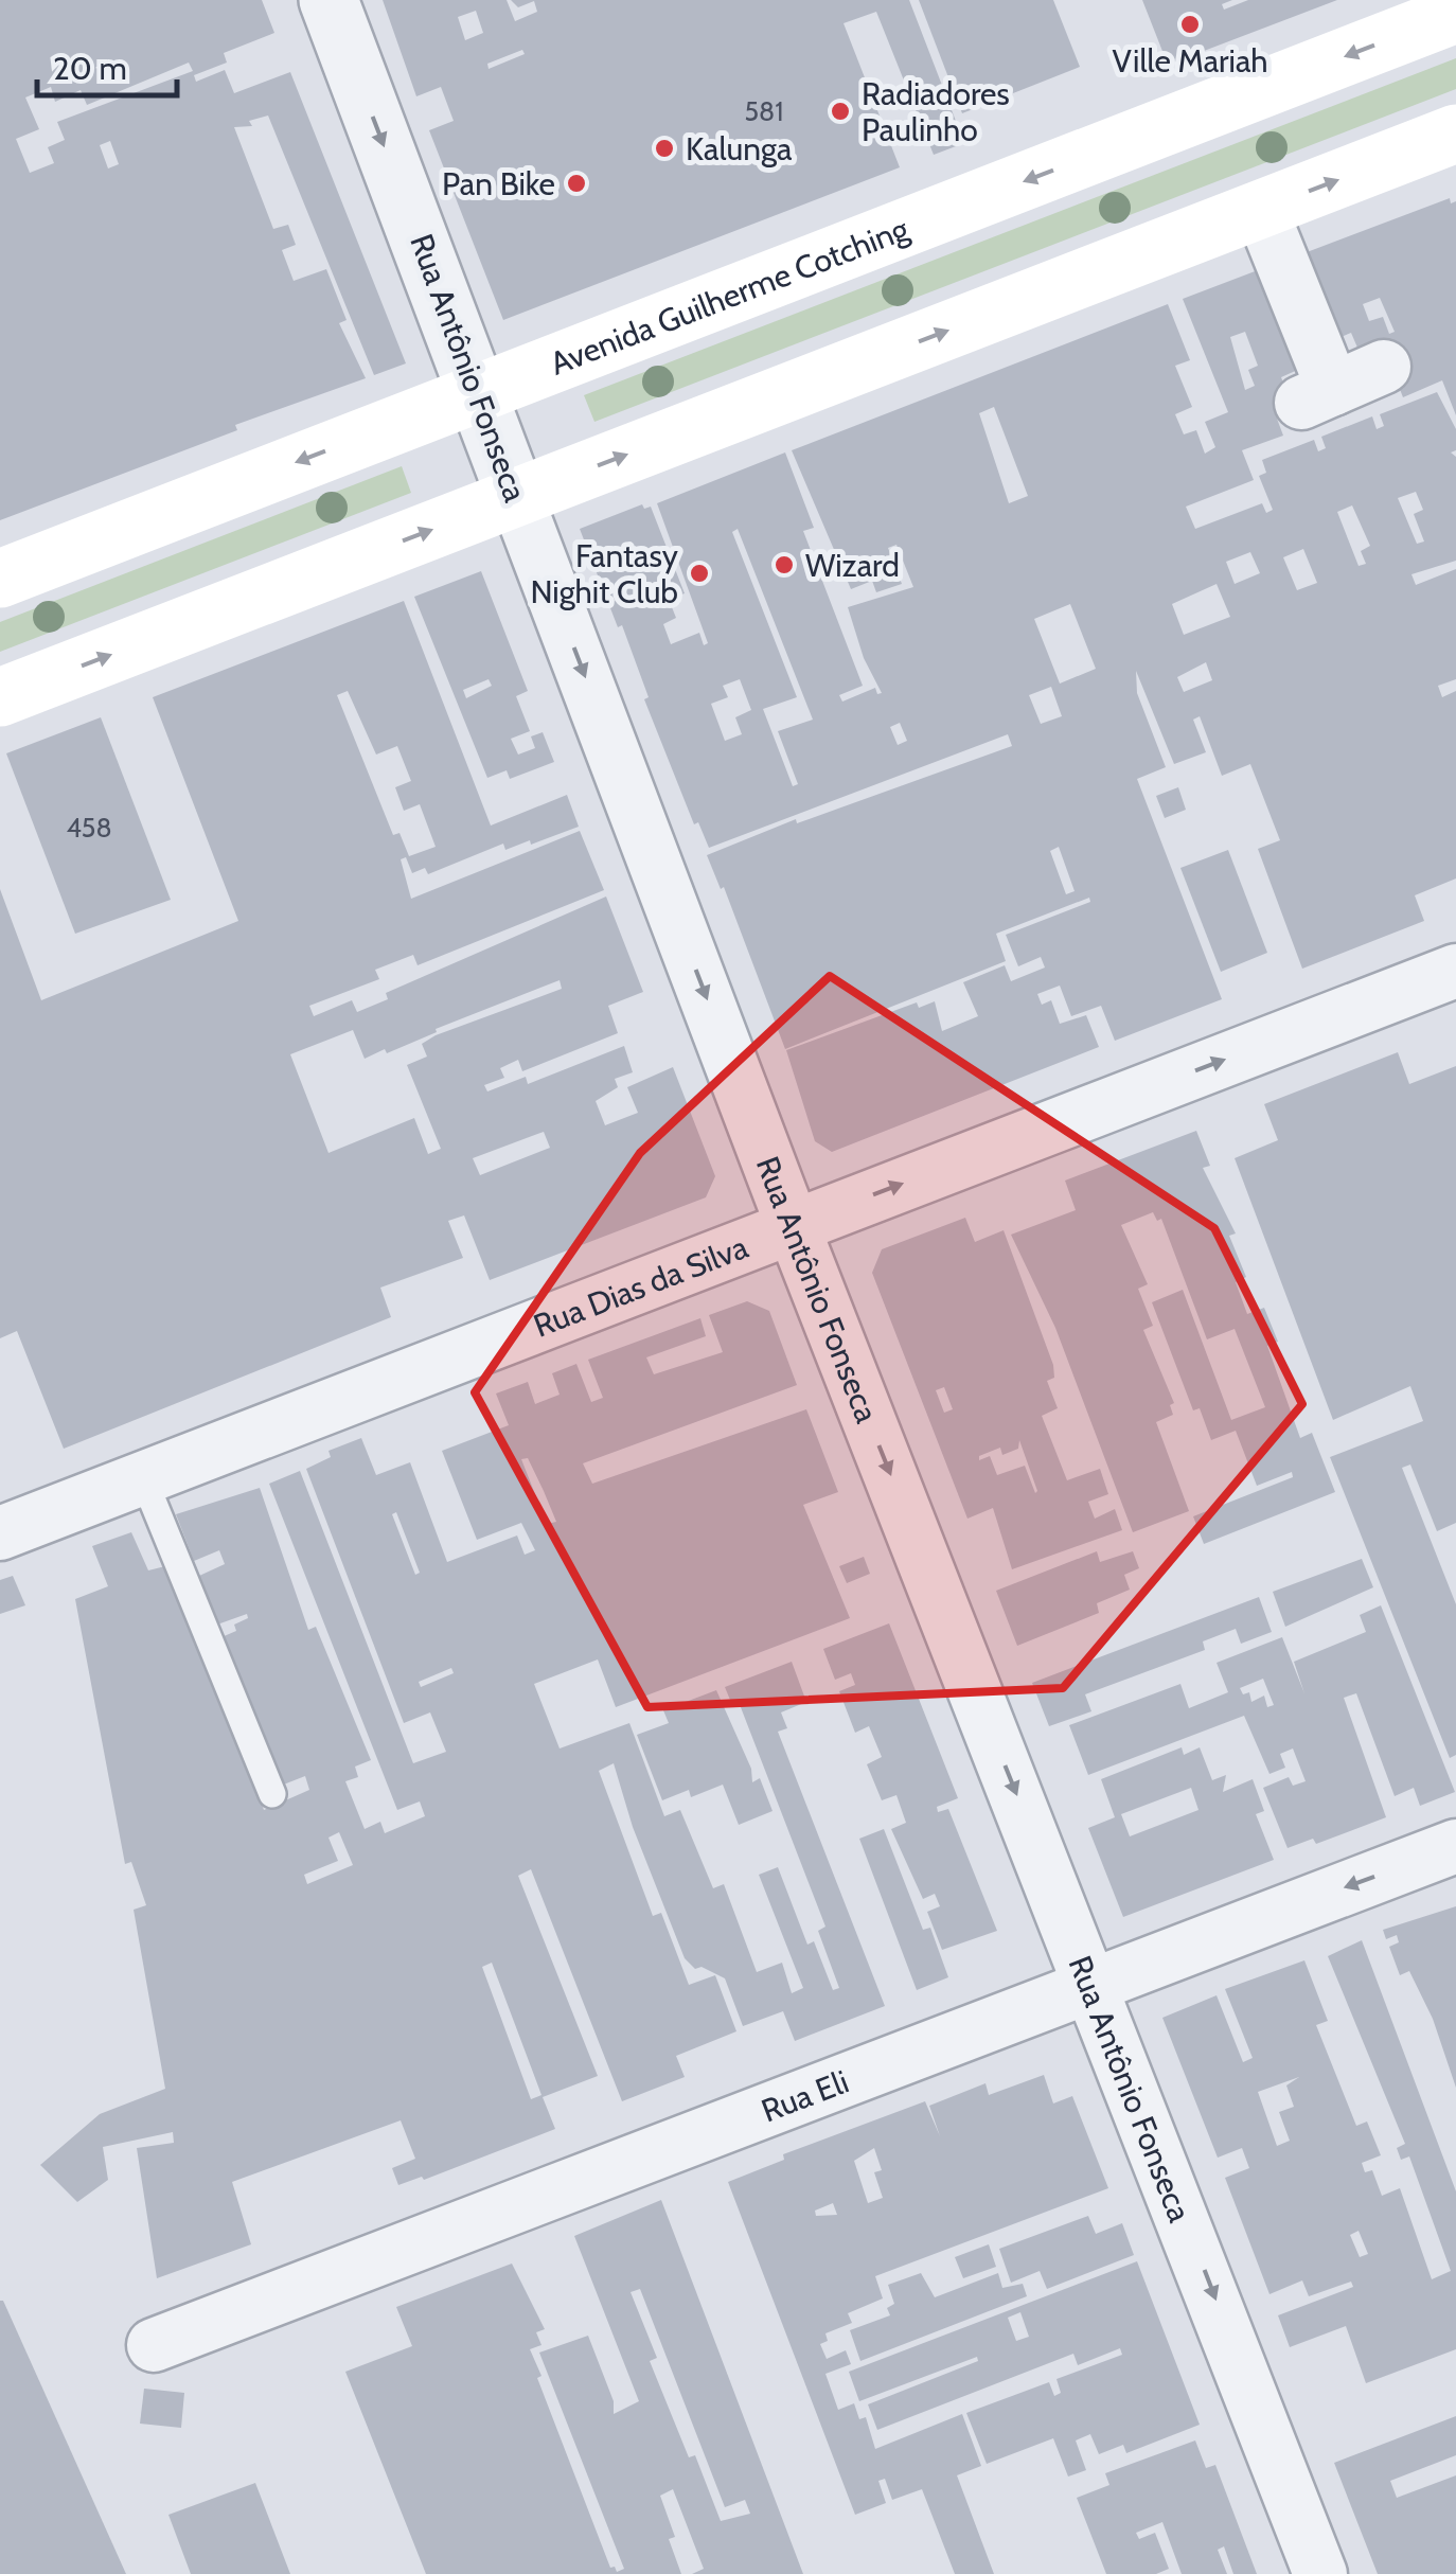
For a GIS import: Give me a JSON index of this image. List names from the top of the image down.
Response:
{
  "streets": {
    "main road": ["Avenida Guilherme Cotching"],
    "street": ["Rua Antônio Fonseca", "Rua Dias da Silva", "Rua Eli"]
  },
  "crossings": [
    ["Avenida Guilherme Cotching", "Rua Antônio Fonseca"],
    ["Rua Antônio Fonseca", "Rua Dias da Silva"],
    ["Rua Antônio Fonseca", "Rua Eli"]
  ],
  "one_way": ["Rua Antônio Fonseca", "Rua Dias da Silva"],
  "places": [
    "Ville Mariah",
    "Radiadores Paulinho",
    "Kalunga",
    "Pan Bike",
    "Wizard",
    "Fantasy Nighit Club"
  ],
  "house_numbers": ["581", "458"],
  "scale_bar": "20 m"
}
